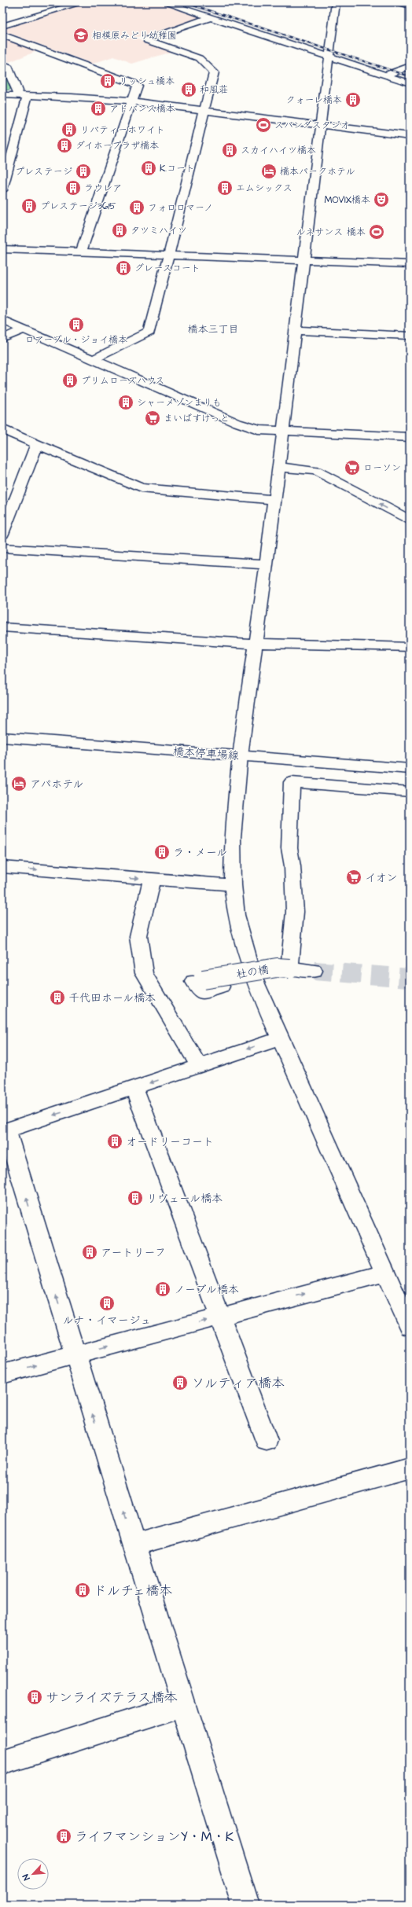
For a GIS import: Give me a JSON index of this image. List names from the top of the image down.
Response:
{
  "streets": {
    "street": ["橋本停車場線", "杜の橋"]
  },
  "districts": ["橋本三丁目"],
  "places": {
    "school or university": ["相模原みどり幼稚園"],
    "building": [
      "リッシュ橋本",
      "和風荘",
      "クォーレ橋本",
      "アドバンス橋本",
      "リバティーホワイト",
      "ダイホープラザ橋本",
      "スカイハイツ橋本",
      "K.コート",
      "プレステージ",
      "ラウレア",
      "エムシックス",
      "プレステージ3615",
      "フォロロマーノ",
      "タツミハイツ",
      "グレースコート",
      "ロアーブル・ジョイ橋本",
      "プリムローズハウス",
      "シャーメゾンまりも",
      "ラ・メール",
      "千代田ホール橋本",
      "オードリーコート",
      "リヴェール橋本",
      "アートリーフ",
      "ノーブル橋本",
      "ルナ・イマージュ",
      "ソルティア橋本",
      "ドルチェ橋本",
      "サンライズテラス橋本",
      "ライフマンションY・M・K"
    ],
    "sports": ["スパンダスタジオ", "ルネサンス 橋本"],
    "hotel": ["橋本パークホテル", "アパホテル"],
    "theatre": ["MOVIX橋本"],
    "supermarket": ["まいばすけっと", "ローソン", "イオン"]
  },
  "north": "bottom left"
}
